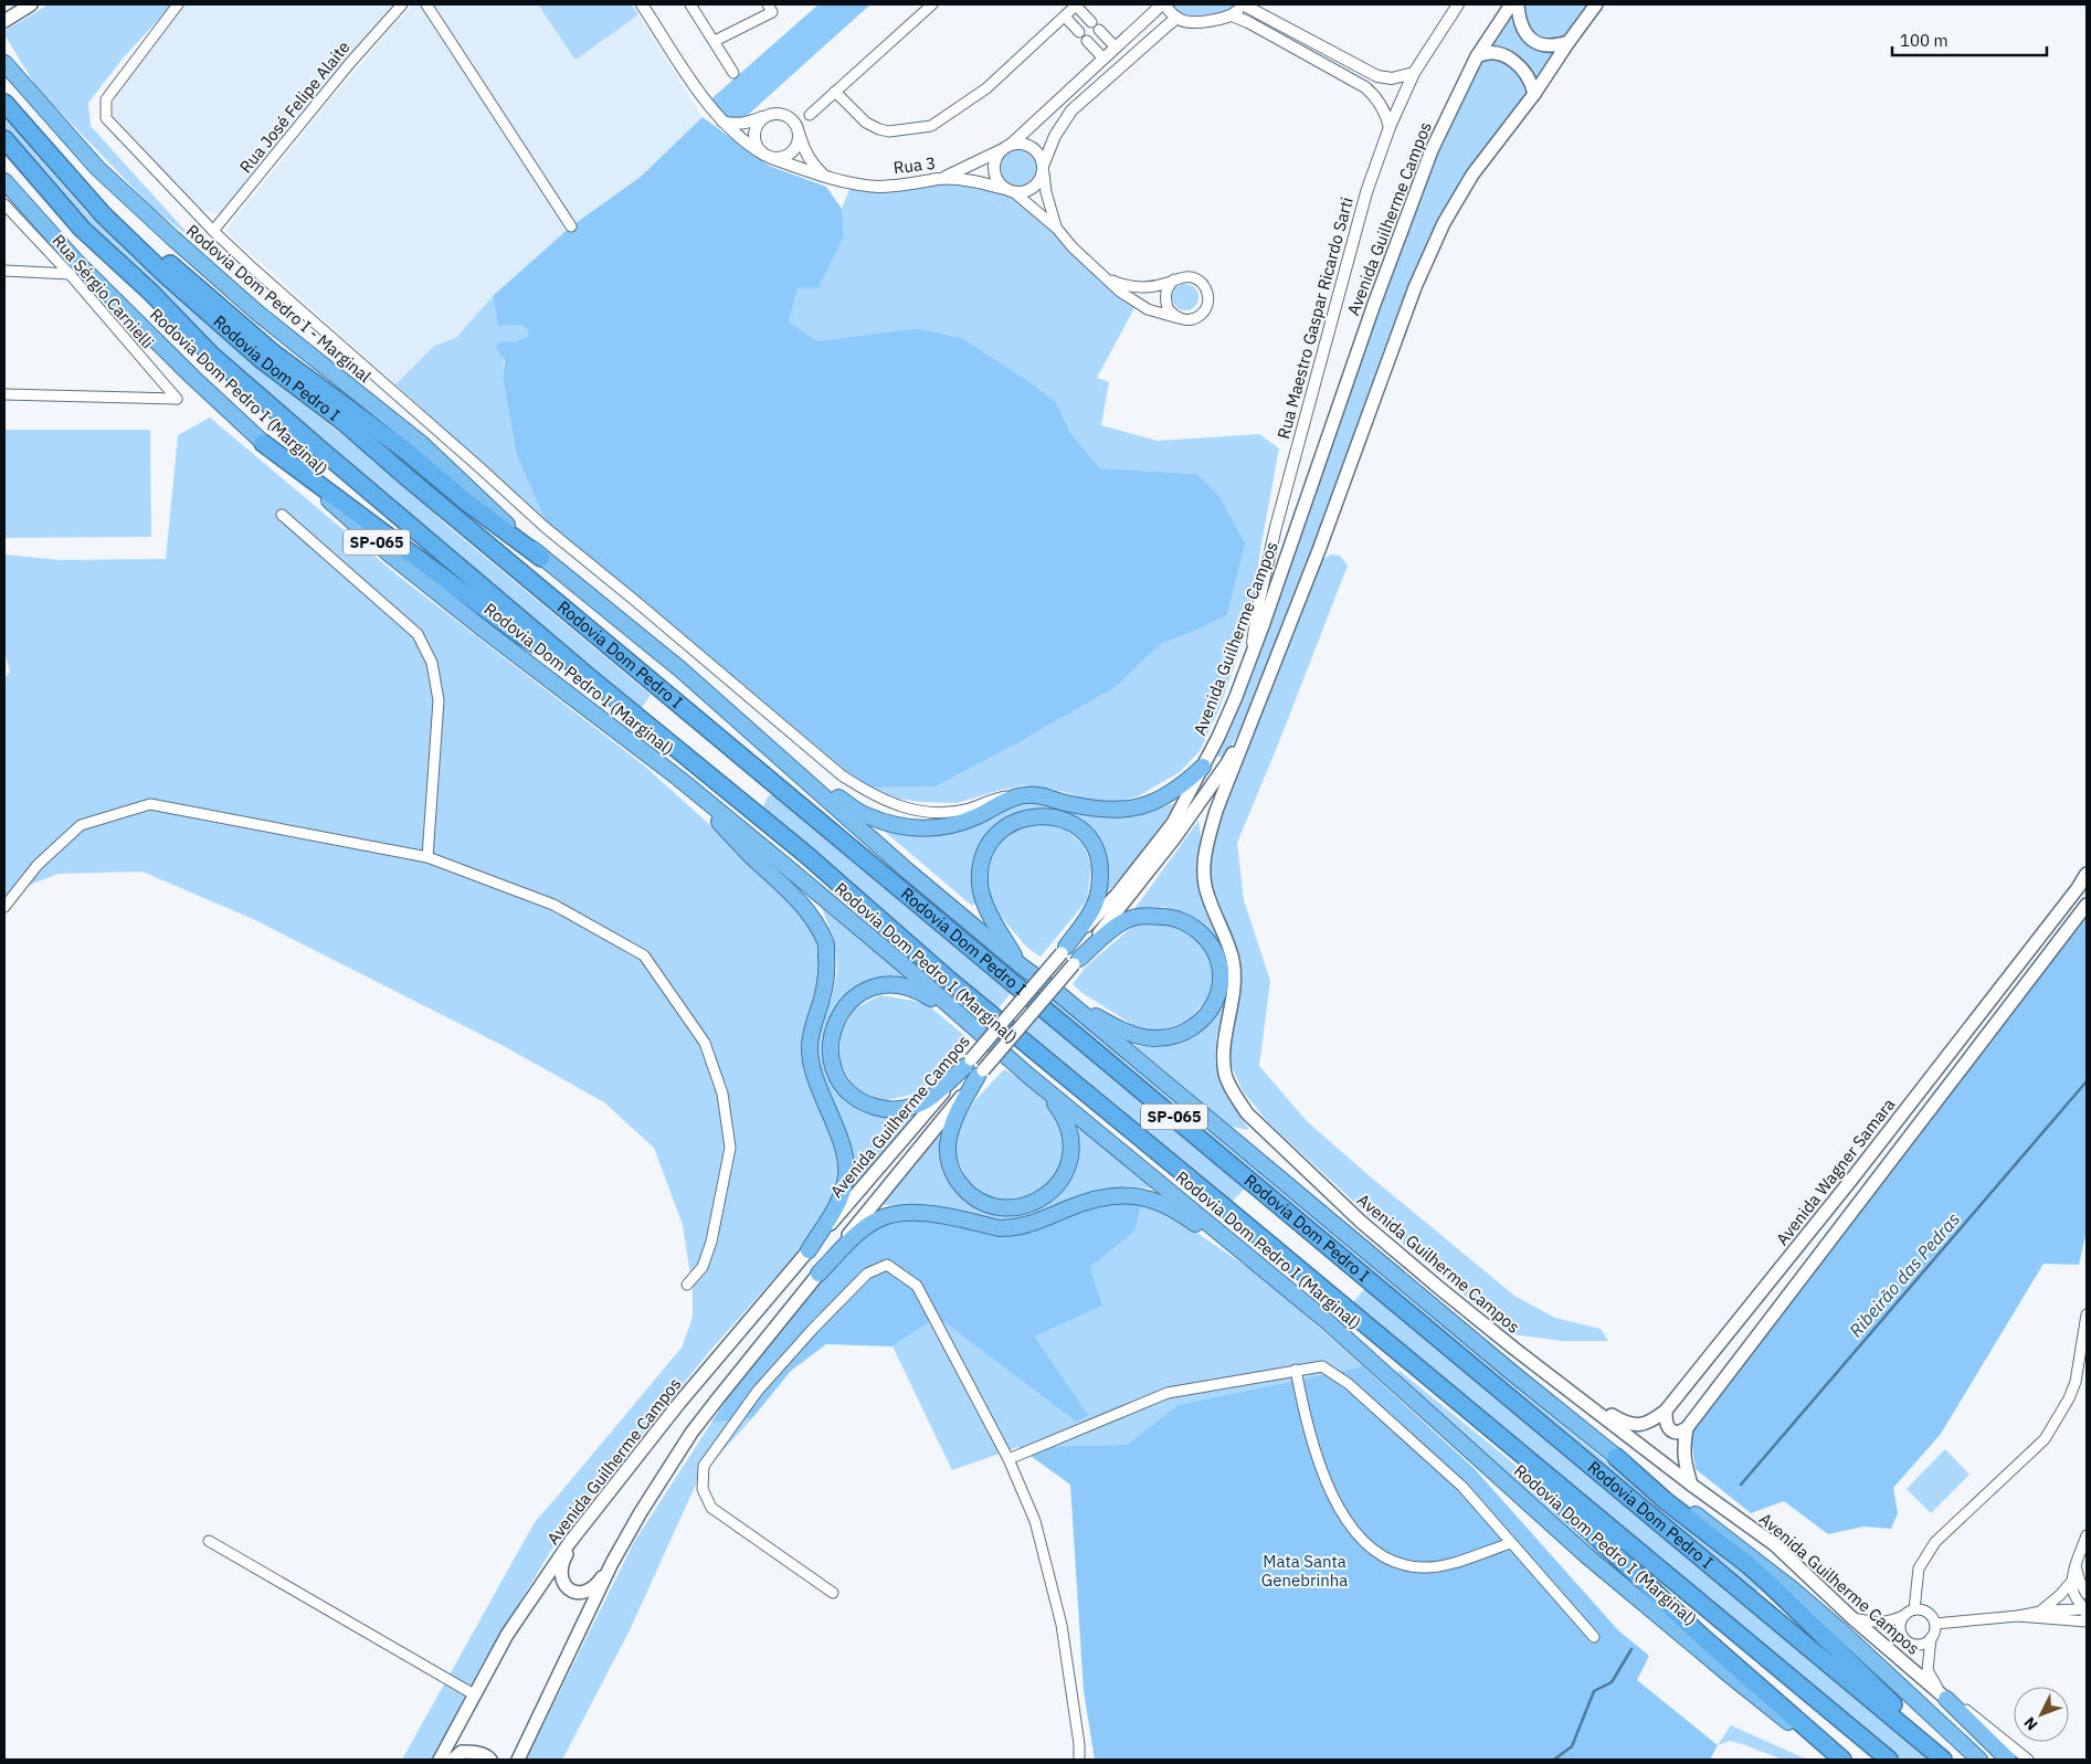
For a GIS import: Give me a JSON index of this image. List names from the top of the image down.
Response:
{
  "streets": {
    "highway": [
      "Rodovia Dom Pedro I - Marginal",
      "Rodovia Dom Pedro I",
      "Rodovia Dom Pedro I (Marginal)",
      "SP-065"
    ],
    "main road": ["Avenida Guilherme Campos", "Avenida Wagner Samara"],
    "street": [
      "Rua José Felipe Alaite",
      "Rua 3",
      "Rua Sérgio Carnielli",
      "Rua Maestro Gaspar Ricardo Sarti"
    ]
  },
  "crossings": [
    ["Avenida Guilherme Campos", "Rua Maestro Gaspar Ricardo Sarti"],
    ["Avenida Guilherme Campos", "Avenida Wagner Samara"],
    ["Rodovia Dom Pedro I - Marginal", "SP-065"]
  ],
  "water": ["Ribeirão das Pedras"],
  "parks": ["Mata Santa Genebrinha"],
  "scale_bar": "100 m",
  "north": "bottom left"
}
